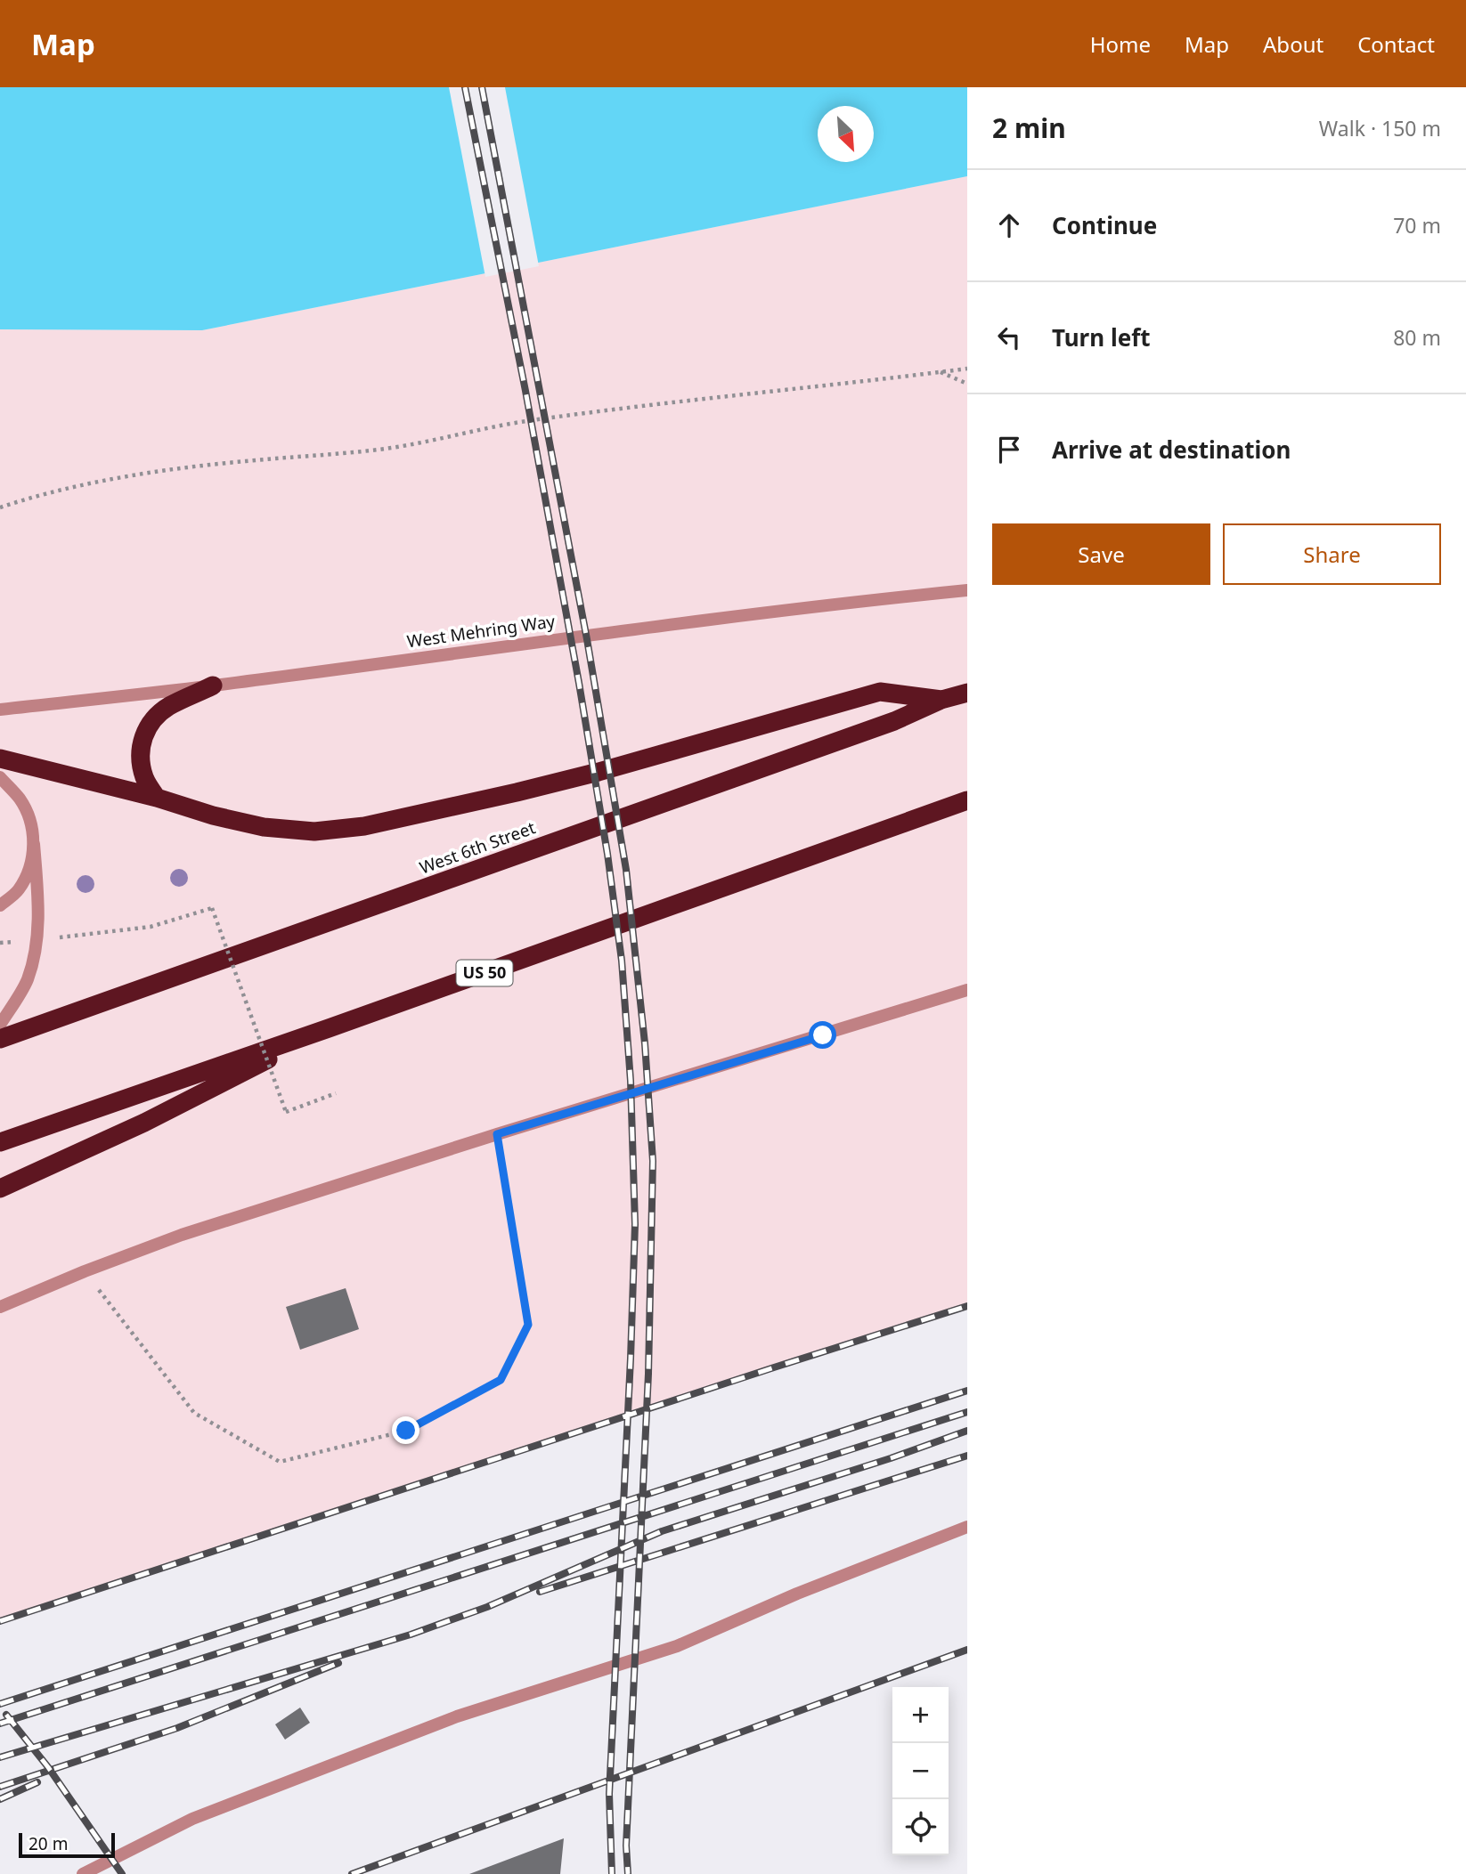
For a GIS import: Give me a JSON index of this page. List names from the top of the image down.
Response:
{
  "streets": {
    "highway": ["West 6th Street", "US 50"],
    "lane": ["West Mehring Way"]
  },
  "scale_bar": "20 m",
  "north": "bottom right",
  "page": {
    "header": "Map",
    "nav": [
      "Home",
      "Map",
      "About",
      "Contact"
    ],
    "heading": ["2 min", "Walk · 150 m"],
    "list": [
      ["Continue", "70 m"],
      ["Turn left", "80 m"],
      "Arrive at destination"
    ],
    "buttons": ["Save", "Share"],
    "map_buttons": ["+", "−"],
    "scale": "20 m"
  }
}
